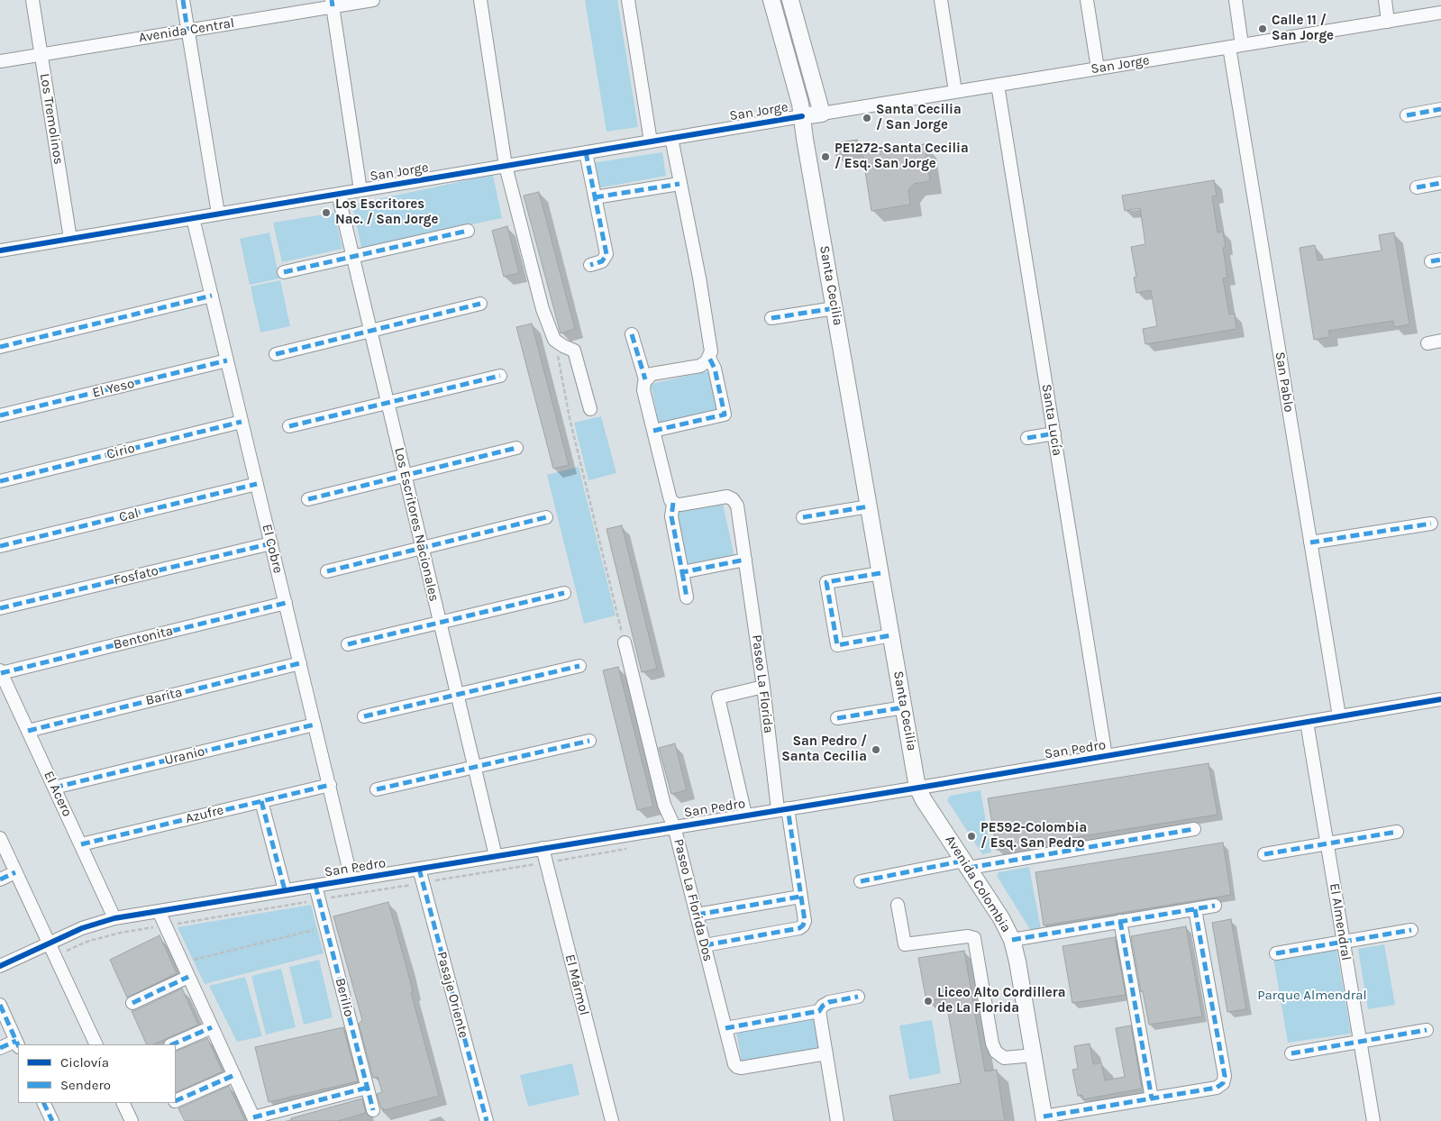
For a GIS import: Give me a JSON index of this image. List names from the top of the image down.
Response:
{
  "streets": {
    "main road": ["San Jorge", "Santa Cecilia", "Avenida Colombia"],
    "street": [
      "Avenida Central",
      "Los Tremolinos",
      "San Pablo",
      "El Yeso",
      "Santa Lucía",
      "Cirio",
      "Cal",
      "Los Escritores Nacionales",
      "El Cobre",
      "Fosfato",
      "Bentonita",
      "Paseo La Florida",
      "Barita",
      "San Pedro",
      "Uranio",
      "El Acero",
      "Azufre",
      "Paseo La Florida Dos",
      "El Almendral",
      "El Mármol",
      "Pasaje Oriente",
      "Berilio"
    ]
  },
  "crossings": [
    ["Avenida Central", "Los Tremolinos"],
    ["San Jorge", "Los Tremolinos"],
    ["San Jorge", "Santa Cecilia"],
    ["San Jorge", "San Pablo"],
    ["San Jorge", "Santa Lucía"],
    ["San Jorge", "Los Escritores Nacionales"],
    ["San Jorge", "El Cobre"],
    ["Santa Cecilia", "San Pedro"],
    ["Santa Cecilia", "Avenida Colombia"],
    ["San Pablo", "San Pedro"],
    ["El Yeso", "El Cobre"],
    ["Santa Lucía", "San Pedro"],
    ["Cirio", "El Cobre"],
    ["Cal", "El Cobre"],
    ["Los Escritores Nacionales", "San Pedro"],
    ["El Cobre", "Fosfato"],
    ["El Cobre", "Bentonita"],
    ["El Cobre", "Barita"],
    ["El Cobre", "San Pedro"],
    ["El Cobre", "Uranio"],
    ["El Cobre", "Azufre"],
    ["Bentonita", "El Acero"],
    ["Paseo La Florida", "San Pedro"],
    ["Paseo La Florida", "Paseo La Florida Dos"],
    ["Barita", "El Acero"],
    ["San Pedro", "El Acero"],
    ["San Pedro", "Avenida Colombia"],
    ["San Pedro", "Paseo La Florida Dos"],
    ["San Pedro", "El Almendral"],
    ["San Pedro", "El Mármol"],
    ["San Pedro", "Pasaje Oriente"],
    ["San Pedro", "Berilio"],
    ["Uranio", "El Acero"],
    ["El Acero", "Azufre"]
  ],
  "parks": ["Parque Almendral"],
  "places": [
    "Calle 11 / San Jorge",
    "Santa Cecilia / San Jorge",
    "PE1272-Santa Cecilia / Esq. San Jorge",
    "Los Escritores Nac. / San Jorge",
    "San Pedro / Santa Cecilia",
    "PE592-Colombia / Esq. San Pedro",
    "Liceo Alto Cordillera de La Florida"
  ],
  "legend": ["Ciclovía", "Sendero"]
}
